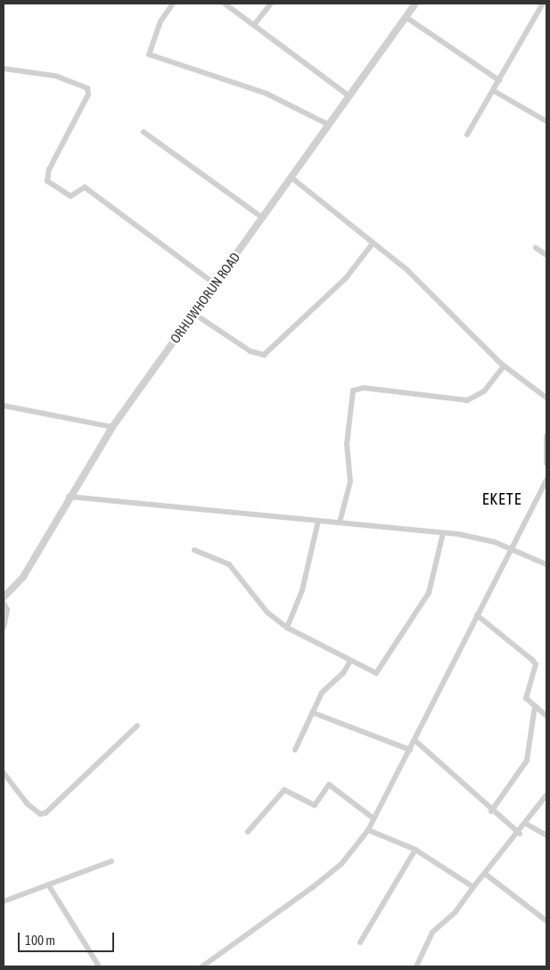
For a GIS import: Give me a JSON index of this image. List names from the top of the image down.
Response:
{
  "streets": {
    "street": ["ORHUWHORUN ROAD"]
  },
  "districts": ["EKETE"],
  "scale_bar": "100 m"
}
